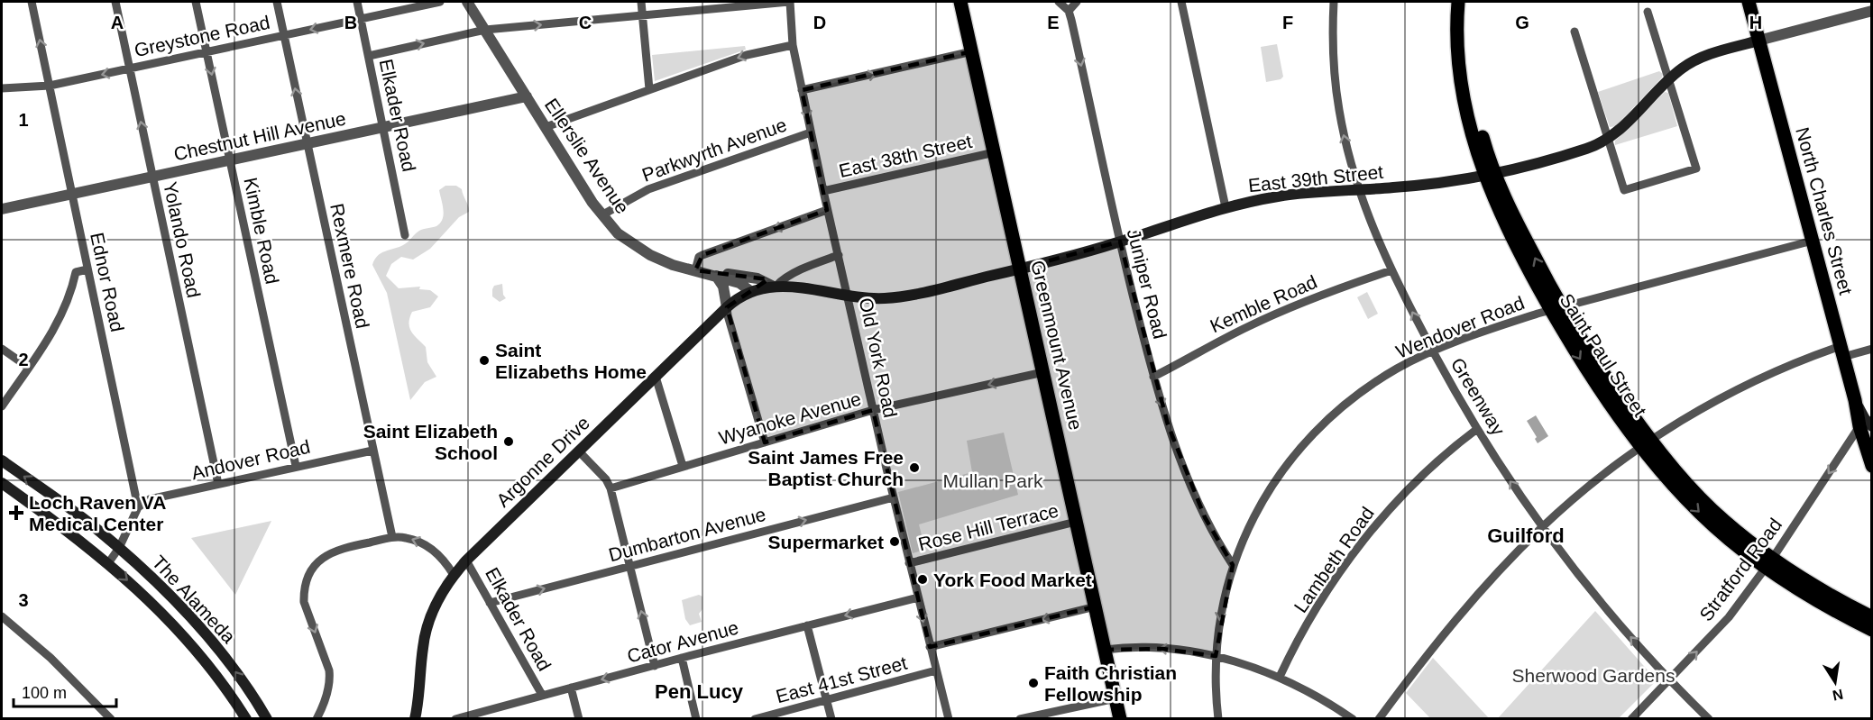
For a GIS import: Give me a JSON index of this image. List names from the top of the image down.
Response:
{
  "streets": {
    "main road": [
      "East 39th Street",
      "North Charles Street",
      "Greenmount Avenue",
      "Saint Paul Street",
      "Argonne Drive",
      "The Alameda"
    ],
    "street": [
      "Greystone Road",
      "Elkader Road",
      "Chestnut Hill Avenue",
      "Parkwyrth Avenue",
      "Ellerslie Avenue",
      "East 38th Street",
      "Kimble Road",
      "Yolando Road",
      "Rexmere Road",
      "Ednor Road",
      "Juniper Road",
      "Kemble Road",
      "Wendover Road",
      "Old York Road",
      "Greenway",
      "Wyanoke Avenue",
      "Andover Road",
      "Rose Hill Terrace",
      "Dumbarton Avenue",
      "Lambeth Road",
      "Stratford Road",
      "Cator Avenue",
      "East 41st Street"
    ]
  },
  "crossings": [
    ["Greystone Road", "Elkader Road"],
    ["Greystone Road", "Kimble Road"],
    ["Greystone Road", "Yolando Road"],
    ["Greystone Road", "Rexmere Road"],
    ["Greystone Road", "Ednor Road"],
    ["Elkader Road", "Chestnut Hill Avenue"],
    ["Elkader Road", "Argonne Drive"],
    ["Elkader Road", "Dumbarton Avenue"],
    ["Elkader Road", "Cator Avenue"],
    ["Chestnut Hill Avenue", "Ellerslie Avenue"],
    ["Chestnut Hill Avenue", "Kimble Road"],
    ["Chestnut Hill Avenue", "Yolando Road"],
    ["Chestnut Hill Avenue", "Rexmere Road"],
    ["Chestnut Hill Avenue", "Ednor Road"],
    ["Parkwyrth Avenue", "Ellerslie Avenue"],
    ["Parkwyrth Avenue", "Old York Road"],
    ["Ellerslie Avenue", "Argonne Drive"],
    ["East 38th Street", "Greenmount Avenue"],
    ["East 38th Street", "Old York Road"],
    ["East 39th Street", "North Charles Street"],
    ["East 39th Street", "Juniper Road"],
    ["East 39th Street", "Greenmount Avenue"],
    ["East 39th Street", "Saint Paul Street"],
    ["East 39th Street", "Old York Road"],
    ["East 39th Street", "Greenway"],
    ["North Charles Street", "Wendover Road"],
    ["North Charles Street", "Stratford Road"],
    ["Kimble Road", "Andover Road"],
    ["Yolando Road", "Andover Road"],
    ["Rexmere Road", "Andover Road"],
    ["Ednor Road", "Andover Road"],
    ["Juniper Road", "Kemble Road"],
    ["Juniper Road", "Wendover Road"],
    ["Kemble Road", "Greenway"],
    ["Wendover Road", "Saint Paul Street"],
    ["Wendover Road", "Greenway"],
    ["Greenmount Avenue", "Wyanoke Avenue"],
    ["Greenmount Avenue", "Rose Hill Terrace"],
    ["Greenmount Avenue", "East 41st Street"],
    ["Saint Paul Street", "Stratford Road"],
    ["Old York Road", "Wyanoke Avenue"],
    ["Old York Road", "Rose Hill Terrace"],
    ["Old York Road", "Dumbarton Avenue"],
    ["Old York Road", "Cator Avenue"],
    ["Old York Road", "East 41st Street"],
    ["Greenway", "Lambeth Road"],
    ["Greenway", "Stratford Road"]
  ],
  "one_way": [
    "Greystone Road",
    "Juniper Road",
    "Greenway",
    "Wyanoke Avenue",
    "Dumbarton Avenue",
    "Cator Avenue",
    "East 41st Street"
  ],
  "districts": ["Guilford", "Pen Lucy"],
  "parks": ["Mullan Park", "Sherwood Gardens"],
  "places": {
    "other": [
      "Saint Elizabeths Home",
      "Saint Elizabeth School",
      "Saint James Free Baptist Church",
      "Supermarket",
      "York Food Market",
      "Faith Christian Fellowship"
    ],
    "health": ["Loch Raven VA Medical Center"]
  },
  "scale_bar": "100 m",
  "north": "bottom",
  "grid": {
    "columns": [
      "A",
      "B",
      "C",
      "D",
      "E",
      "F",
      "G",
      "H"
    ],
    "rows": ["1", "2", "3"]
  }
}
